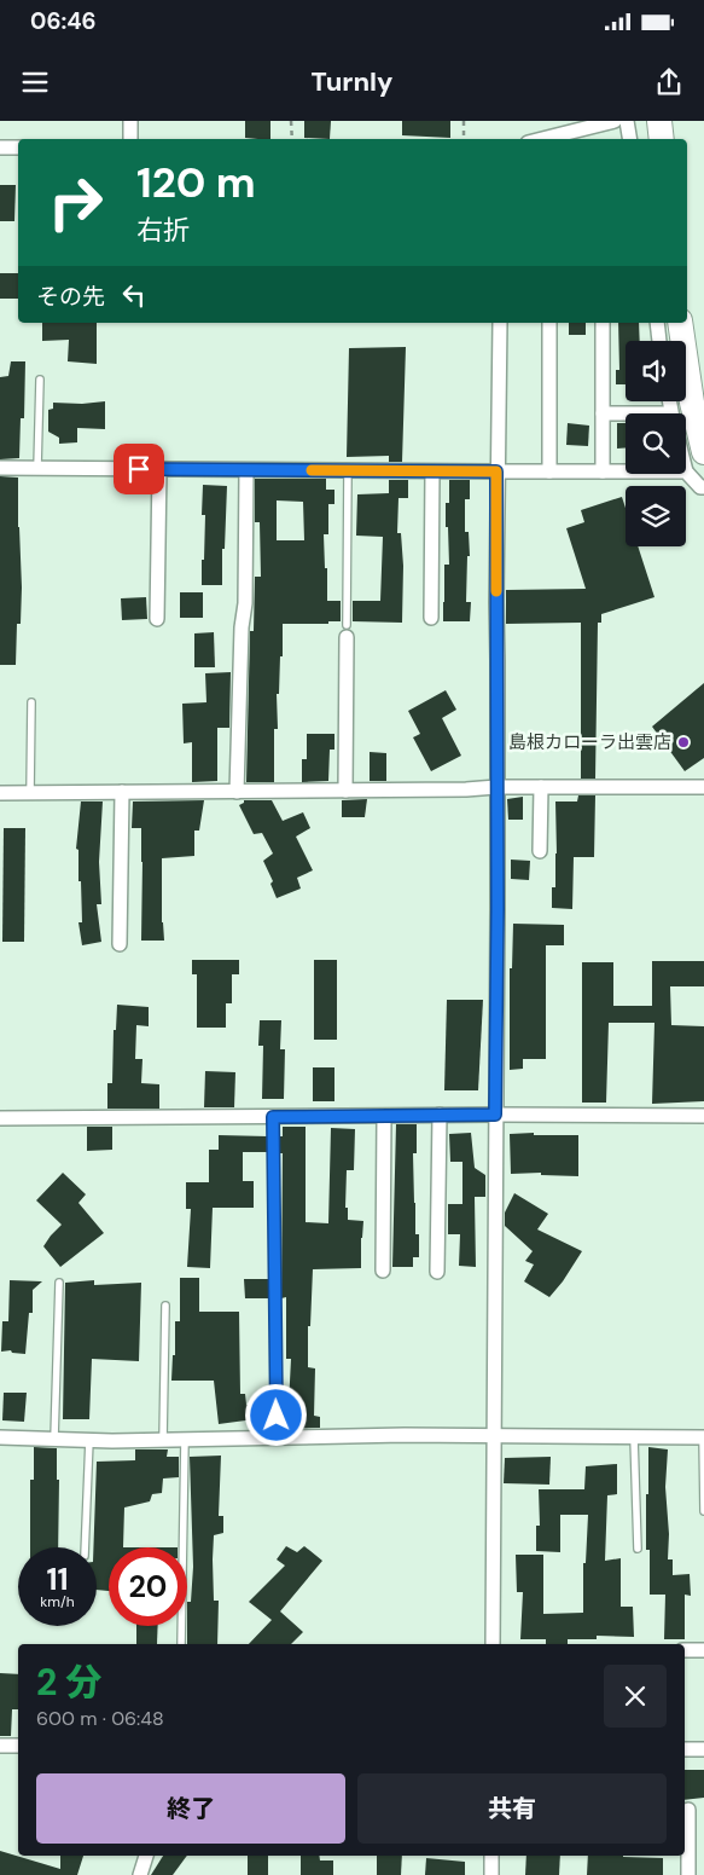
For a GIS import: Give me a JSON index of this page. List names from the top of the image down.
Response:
{
  "places": ["島根カローラ出雲店"],
  "page": {
    "status": "06:46",
    "header": "Turnly",
    "turn": ["120 m", "右折"],
    "then": "その先",
    "speed": "11 km/h",
    "limit": "20",
    "heading": ["2 分", "600 m · 06:48"],
    "buttons": ["終了", "共有"]
  }
}
